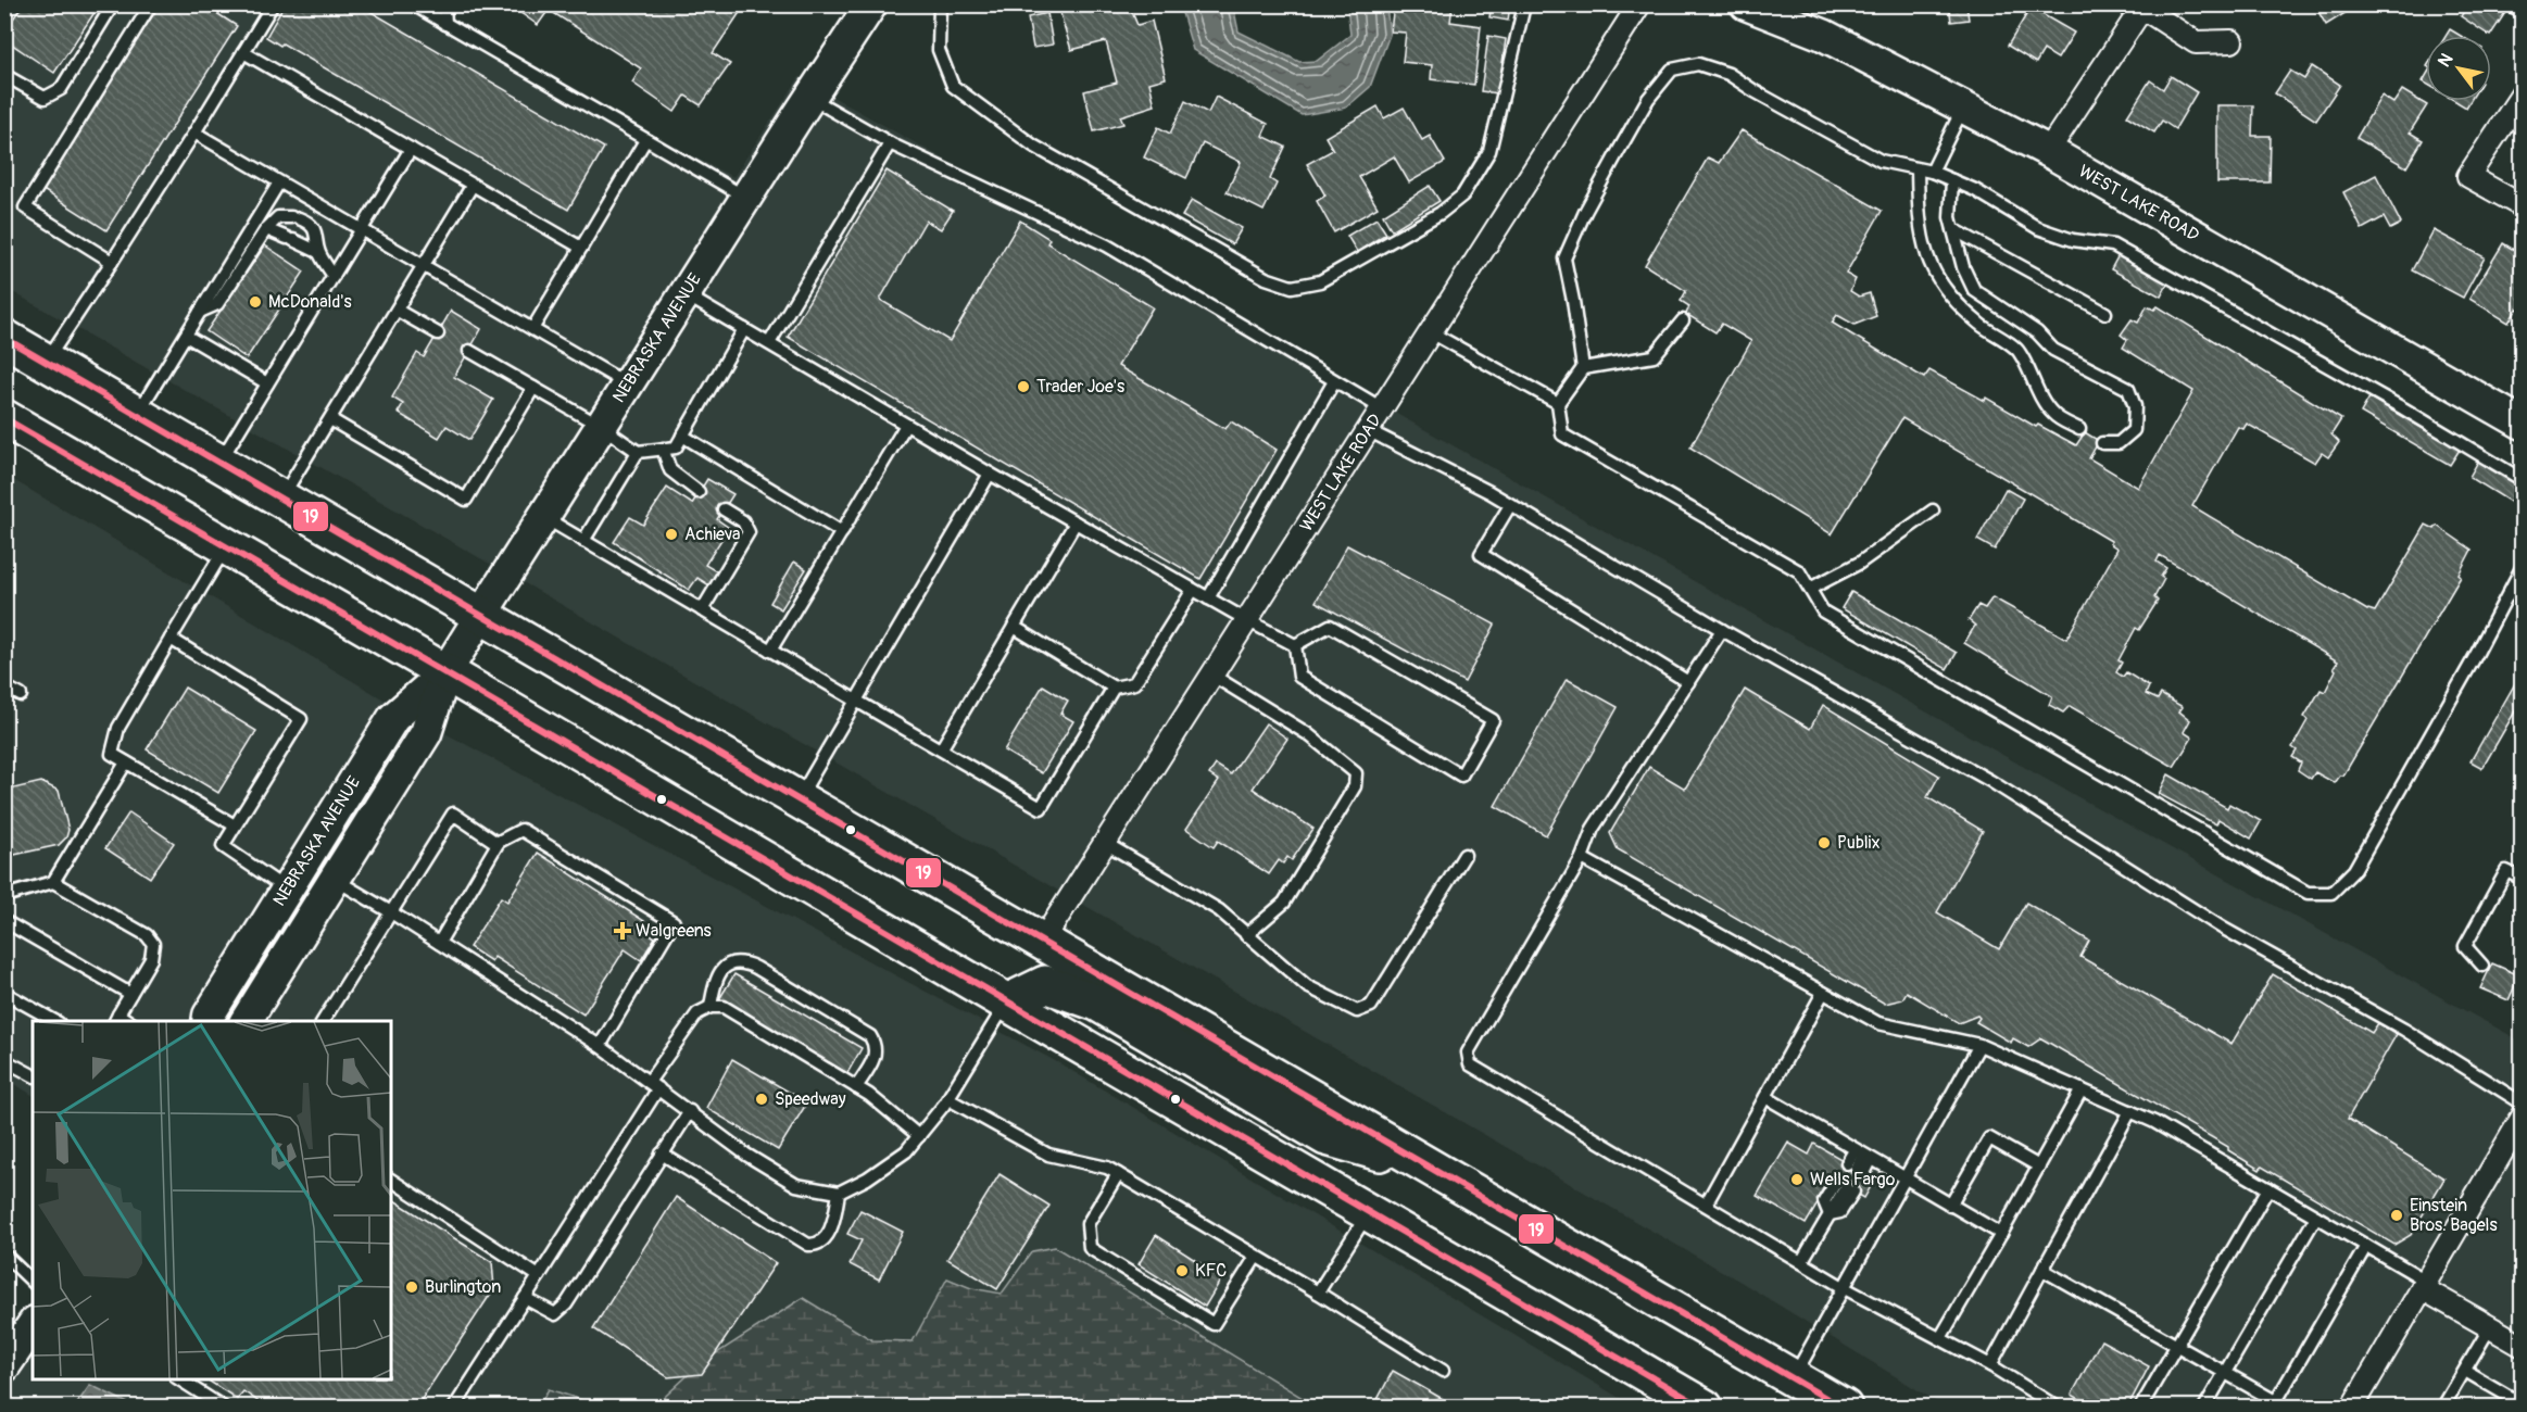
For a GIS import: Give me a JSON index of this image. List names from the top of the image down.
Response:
{
  "streets": {
    "street": ["WEST LAKE ROAD", "NEBRASKA AVENUE"]
  },
  "places": {
    "other": [
      "McDonald's",
      "Trader Joe's",
      "Achieva",
      "Publix",
      "Speedway",
      "Wells Fargo",
      "Einstein Bros. Bagels",
      "KFC",
      "Burlington"
    ],
    "health": ["Walgreens"]
  },
  "lines": ["transit line 19"],
  "north": "top left"
}
